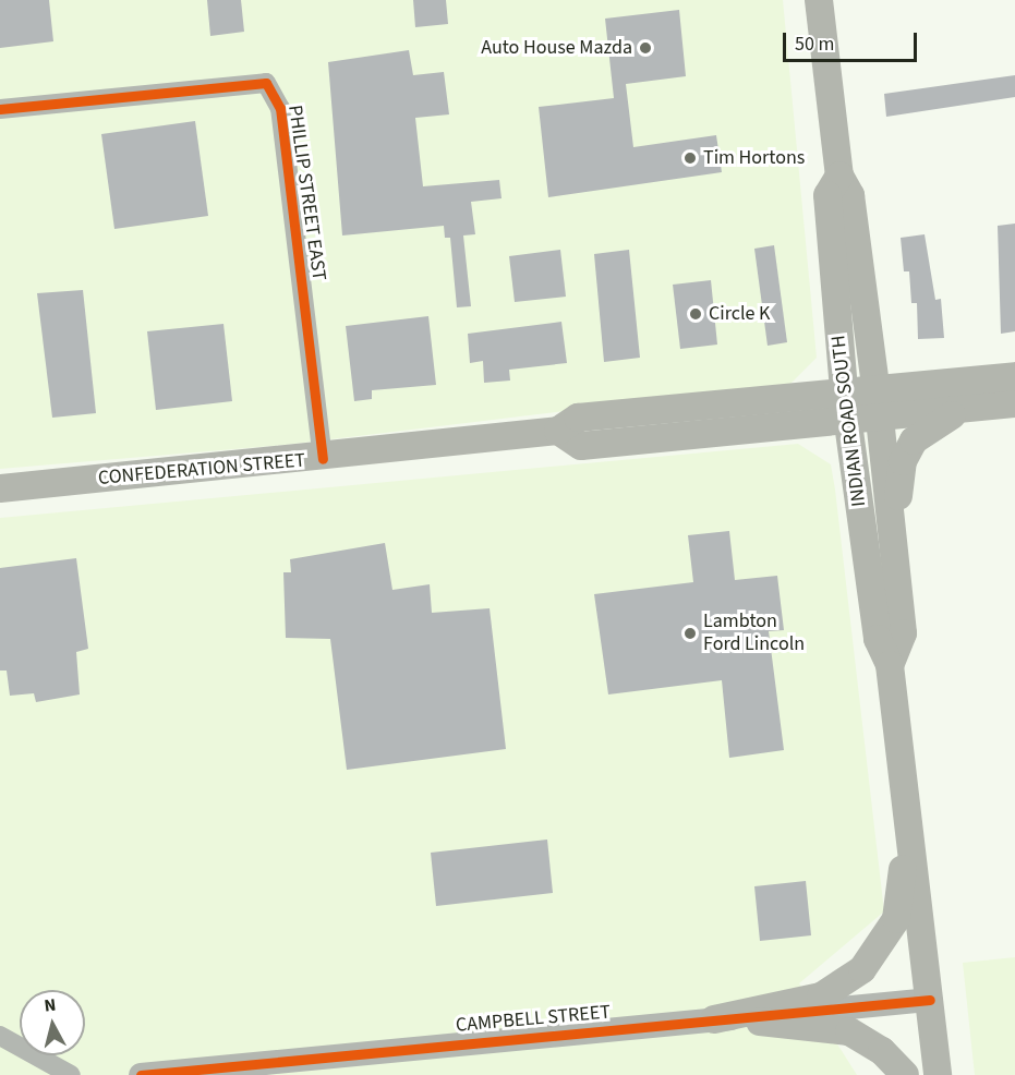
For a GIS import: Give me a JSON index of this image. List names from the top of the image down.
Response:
{
  "streets": {
    "main road": ["INDIAN ROAD SOUTH", "CONFEDERATION STREET"],
    "street": ["PHILLIP STREET EAST", "CAMPBELL STREET"]
  },
  "crossings": [
    ["PHILLIP STREET EAST", "CONFEDERATION STREET"],
    ["INDIAN ROAD SOUTH", "CONFEDERATION STREET"],
    ["INDIAN ROAD SOUTH", "CAMPBELL STREET"]
  ],
  "places": [
    "Auto House Mazda",
    "Tim Hortons",
    "Circle K",
    "Lambton Ford Lincoln"
  ],
  "scale_bar": "50 m",
  "north": "top"
}
